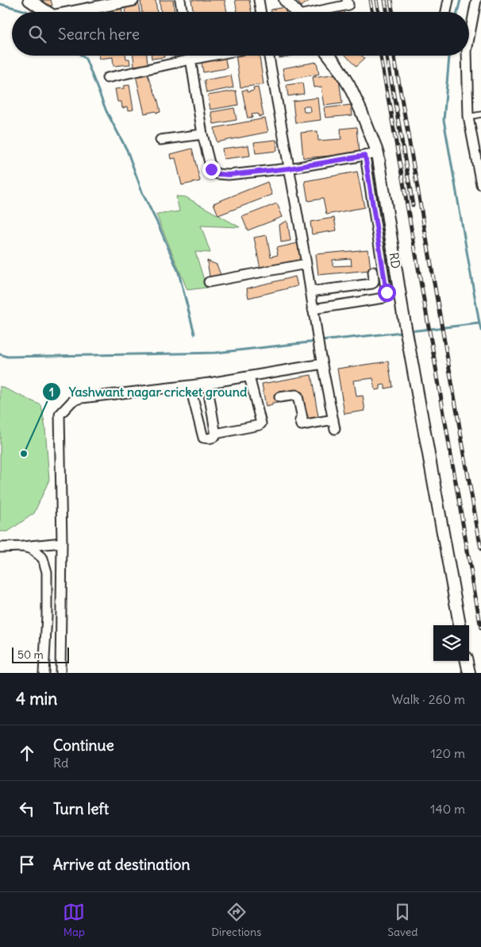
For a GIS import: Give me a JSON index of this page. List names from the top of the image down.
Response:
{
  "streets": {
    "street": ["RD"]
  },
  "places": ["Yashwant nagar cricket ground"],
  "scale_bar": "50 m",
  "page": {
    "search": "Search here",
    "scale": "50 m",
    "heading": ["4 min", "Walk · 260 m"],
    "list": [
      ["Continue", "Rd", "120 m"],
      ["Turn left", "140 m"],
      "Arrive at destination"
    ],
    "nav": ["Map", "Directions", "Saved"]
  }
}
